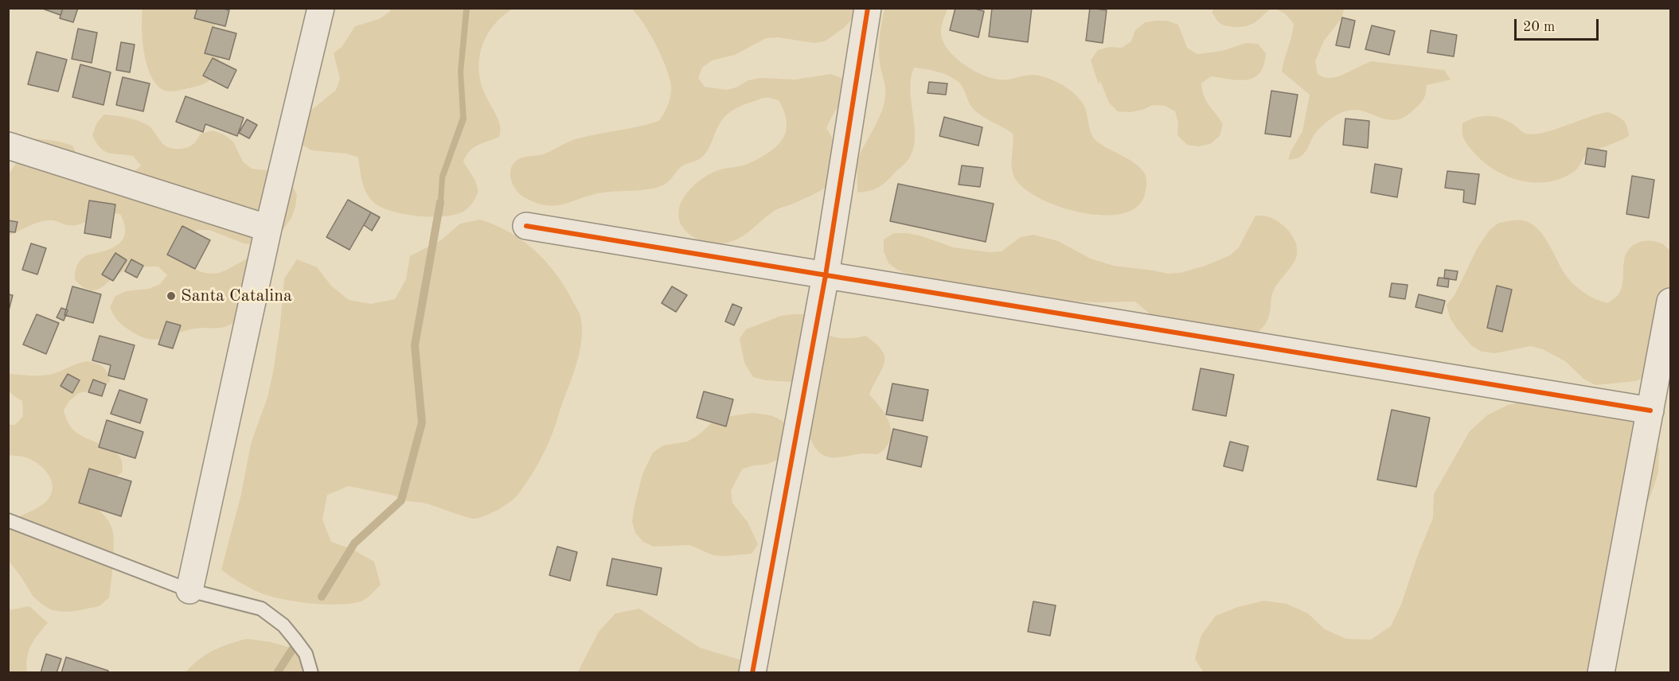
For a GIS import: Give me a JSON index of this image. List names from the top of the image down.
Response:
{
  "places": ["Santa Catalina"],
  "scale_bar": "20 m"
}
